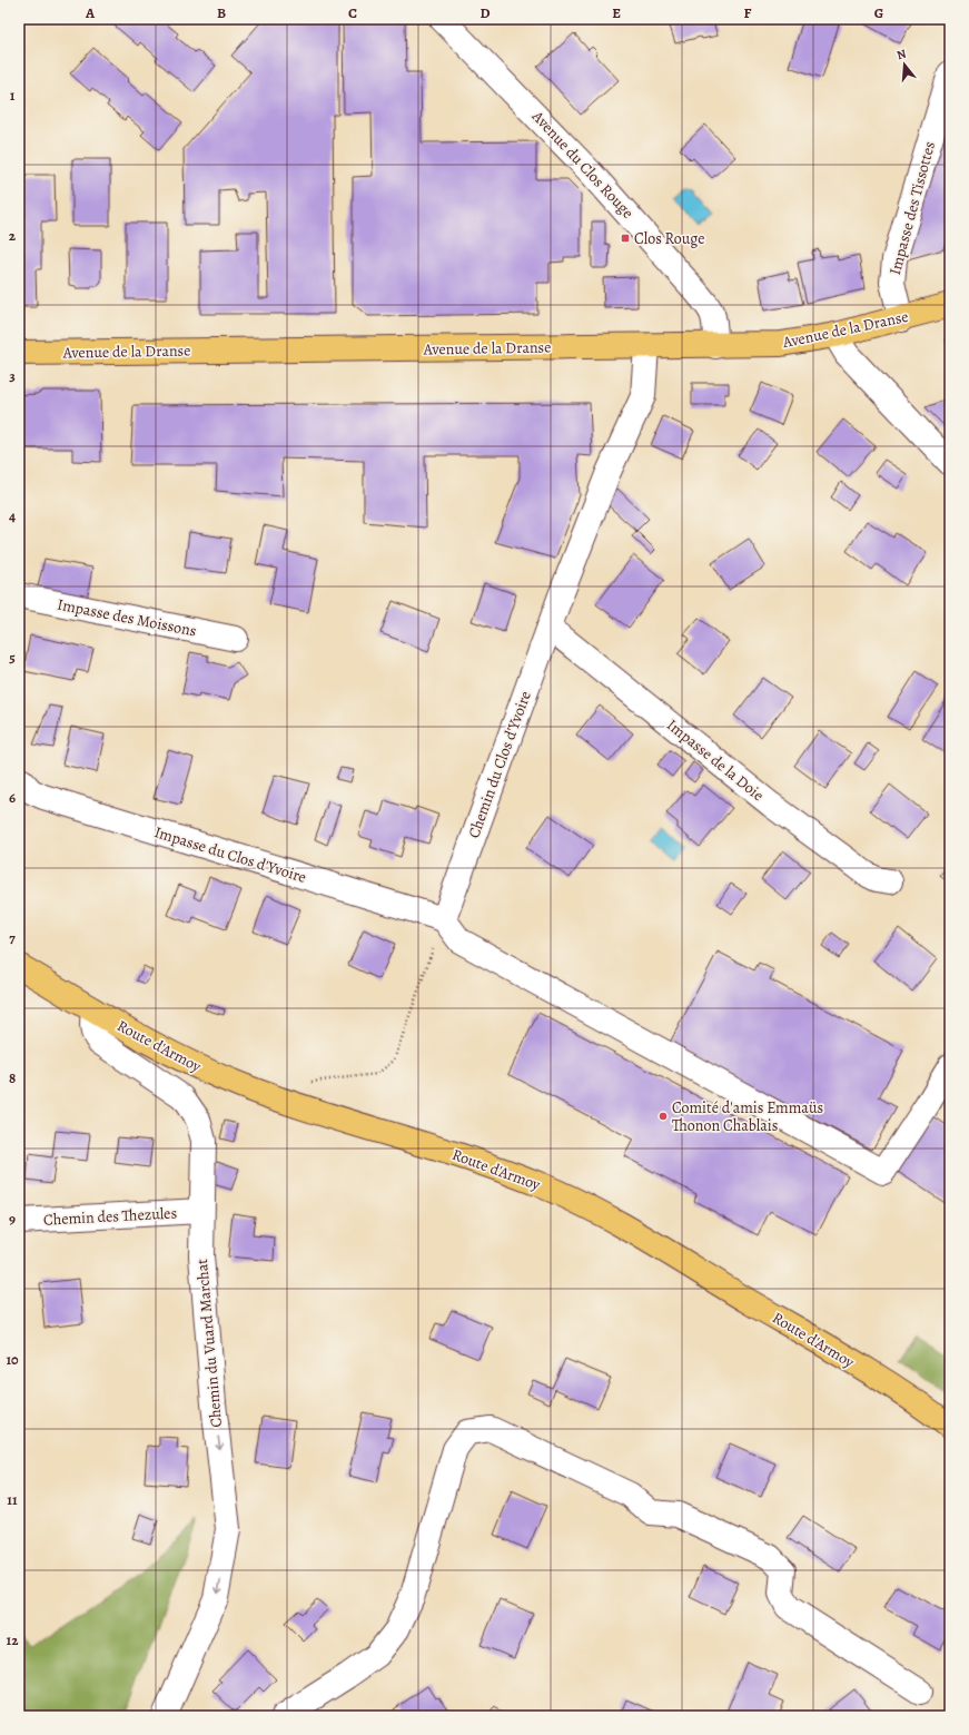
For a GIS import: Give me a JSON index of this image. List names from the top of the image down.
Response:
{
  "streets": {
    "main road": ["Avenue de la Dranse", "Route d'Armoy"],
    "street": [
      "Avenue du Clos Rouge",
      "Impasse des Tissottes",
      "Impasse des Moissons",
      "Impasse de la Doie",
      "Chemin du Clos d'Yvoire",
      "Impasse du Clos d'Yvoire",
      "Chemin des Thezules",
      "Chemin du Vuard Marchat"
    ]
  },
  "crossings": [
    ["Avenue du Clos Rouge", "Avenue de la Dranse"],
    ["Impasse des Tissottes", "Avenue de la Dranse"],
    ["Avenue de la Dranse", "Chemin du Clos d'Yvoire"],
    ["Impasse de la Doie", "Chemin du Clos d'Yvoire"],
    ["Chemin du Clos d'Yvoire", "Impasse du Clos d'Yvoire"],
    ["Route d'Armoy", "Chemin du Vuard Marchat"],
    ["Chemin des Thezules", "Chemin du Vuard Marchat"]
  ],
  "one_way": ["Chemin du Vuard Marchat"],
  "places": {
    "transit": ["Clos Rouge"],
    "other": ["Comité d'amis Emmaüs Thonon Chablais"]
  },
  "north": "top",
  "grid": {
    "columns": [
      "A",
      "B",
      "C",
      "D",
      "E",
      "F",
      "G"
    ],
    "rows": [
      "1",
      "2",
      "3",
      "4",
      "5",
      "6",
      "7",
      "8",
      "9",
      "10",
      "11",
      "12"
    ]
  }
}
